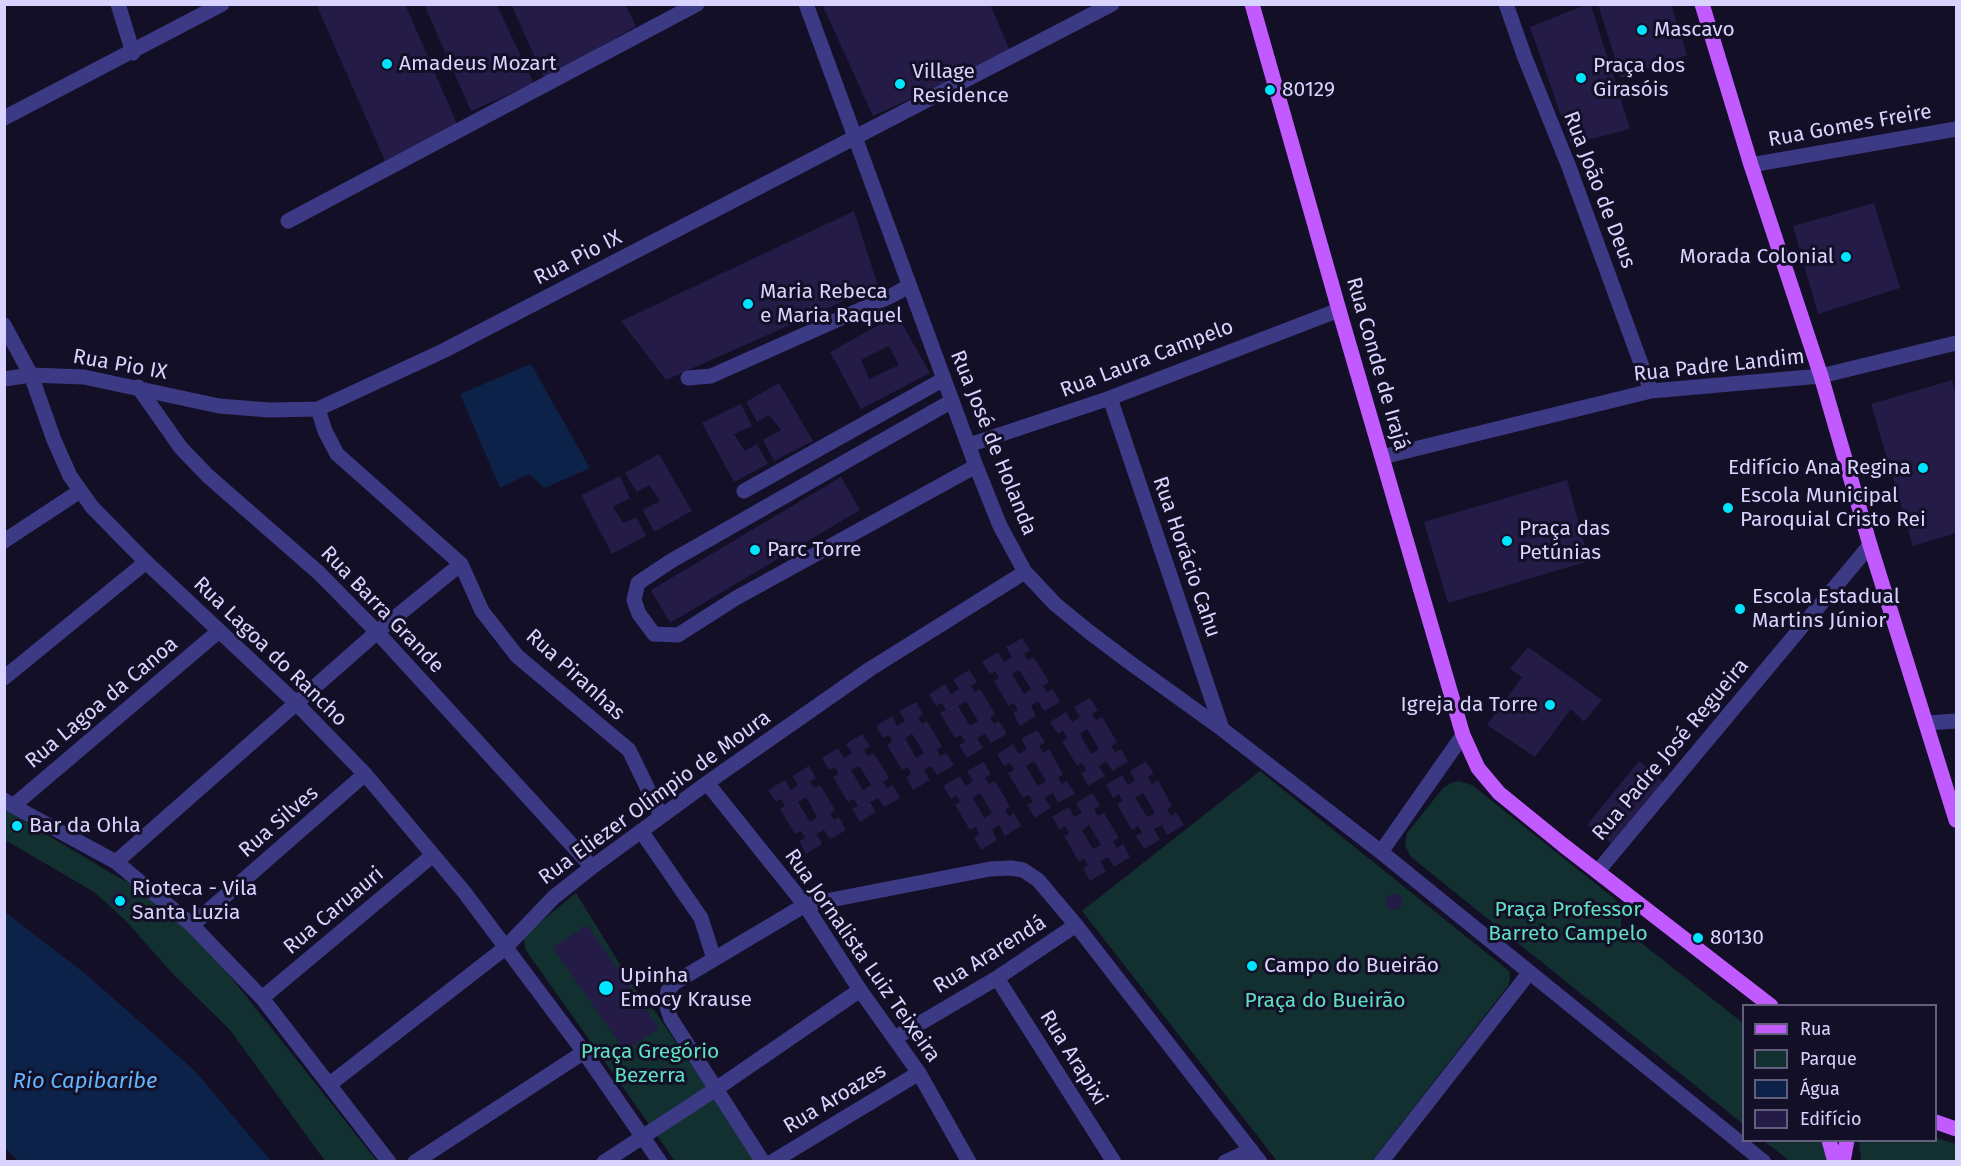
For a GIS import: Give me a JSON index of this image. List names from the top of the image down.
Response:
{
  "streets": {
    "main road": ["Rua Conde de Irajá"],
    "street": [
      "Rua Gomes Freire",
      "Rua João de Deus",
      "Rua Pio IX",
      "Rua Laura Campelo",
      "Rua Padre Landim",
      "Rua José de Holanda",
      "Rua Horácio Cahu",
      "Rua Barra Grande",
      "Rua Lagoa do Rancho",
      "Rua Piranhas",
      "Rua Lagoa da Canoa",
      "Rua Padre José Regueira",
      "Rua Eliezer Olímpio de Moura",
      "Rua Silves",
      "Rua Caruauri",
      "Rua Ararendá",
      "Rua Jornalista Luiz Teixeira",
      "Rua Arapixi",
      "Rua Aroazes"
    ]
  },
  "crossings": [
    ["Rua João de Deus", "Rua Padre Landim"],
    ["Rua Pio IX", "Rua José de Holanda"],
    ["Rua Pio IX", "Rua Barra Grande"],
    ["Rua Pio IX", "Rua Lagoa do Rancho"],
    ["Rua Pio IX", "Rua Piranhas"],
    ["Rua Laura Campelo", "Rua Conde de Irajá"],
    ["Rua Laura Campelo", "Rua José de Holanda"],
    ["Rua Laura Campelo", "Rua Horácio Cahu"],
    ["Rua Conde de Irajá", "Rua Padre Landim"],
    ["Rua Conde de Irajá", "Rua Padre José Regueira"],
    ["Rua José de Holanda", "Rua Horácio Cahu"],
    ["Rua José de Holanda", "Rua Eliezer Olímpio de Moura"],
    ["Rua Barra Grande", "Rua Eliezer Olímpio de Moura"],
    ["Rua Lagoa do Rancho", "Rua Lagoa da Canoa"],
    ["Rua Lagoa do Rancho", "Rua Eliezer Olímpio de Moura"],
    ["Rua Lagoa do Rancho", "Rua Silves"],
    ["Rua Lagoa do Rancho", "Rua Caruauri"],
    ["Rua Piranhas", "Rua Eliezer Olímpio de Moura"],
    ["Rua Eliezer Olímpio de Moura", "Rua Jornalista Luiz Teixeira"],
    ["Rua Ararendá", "Rua Jornalista Luiz Teixeira"],
    ["Rua Ararendá", "Rua Arapixi"],
    ["Rua Jornalista Luiz Teixeira", "Rua Aroazes"]
  ],
  "water": ["Rio Capibaribe"],
  "parks": ["Praça Professor Barreto Campelo", "Praça do Bueirão", "Praça Gregório Bezerra"],
  "places": [
    "Mascavo",
    "Amadeus Mozart",
    "Praça dos Girasóis",
    "Village Residence",
    "80129",
    "Morada Colonial",
    "Maria Rebeca e Maria Raquel",
    "Edifício Ana Regina",
    "Escola Municipal Paroquial Cristo Rei",
    "Praça das Petúnias",
    "Parc Torre",
    "Escola Estadual Martins Júnior",
    "Igreja da Torre",
    "Bar da Ohla",
    "Rioteca - Vila Santa Luzia",
    "80130",
    "Campo do Bueirão",
    "Upinha Emocy Krause"
  ],
  "legend": [
    "Rua",
    "Parque",
    "Água",
    "Edifício"
  ]
}
